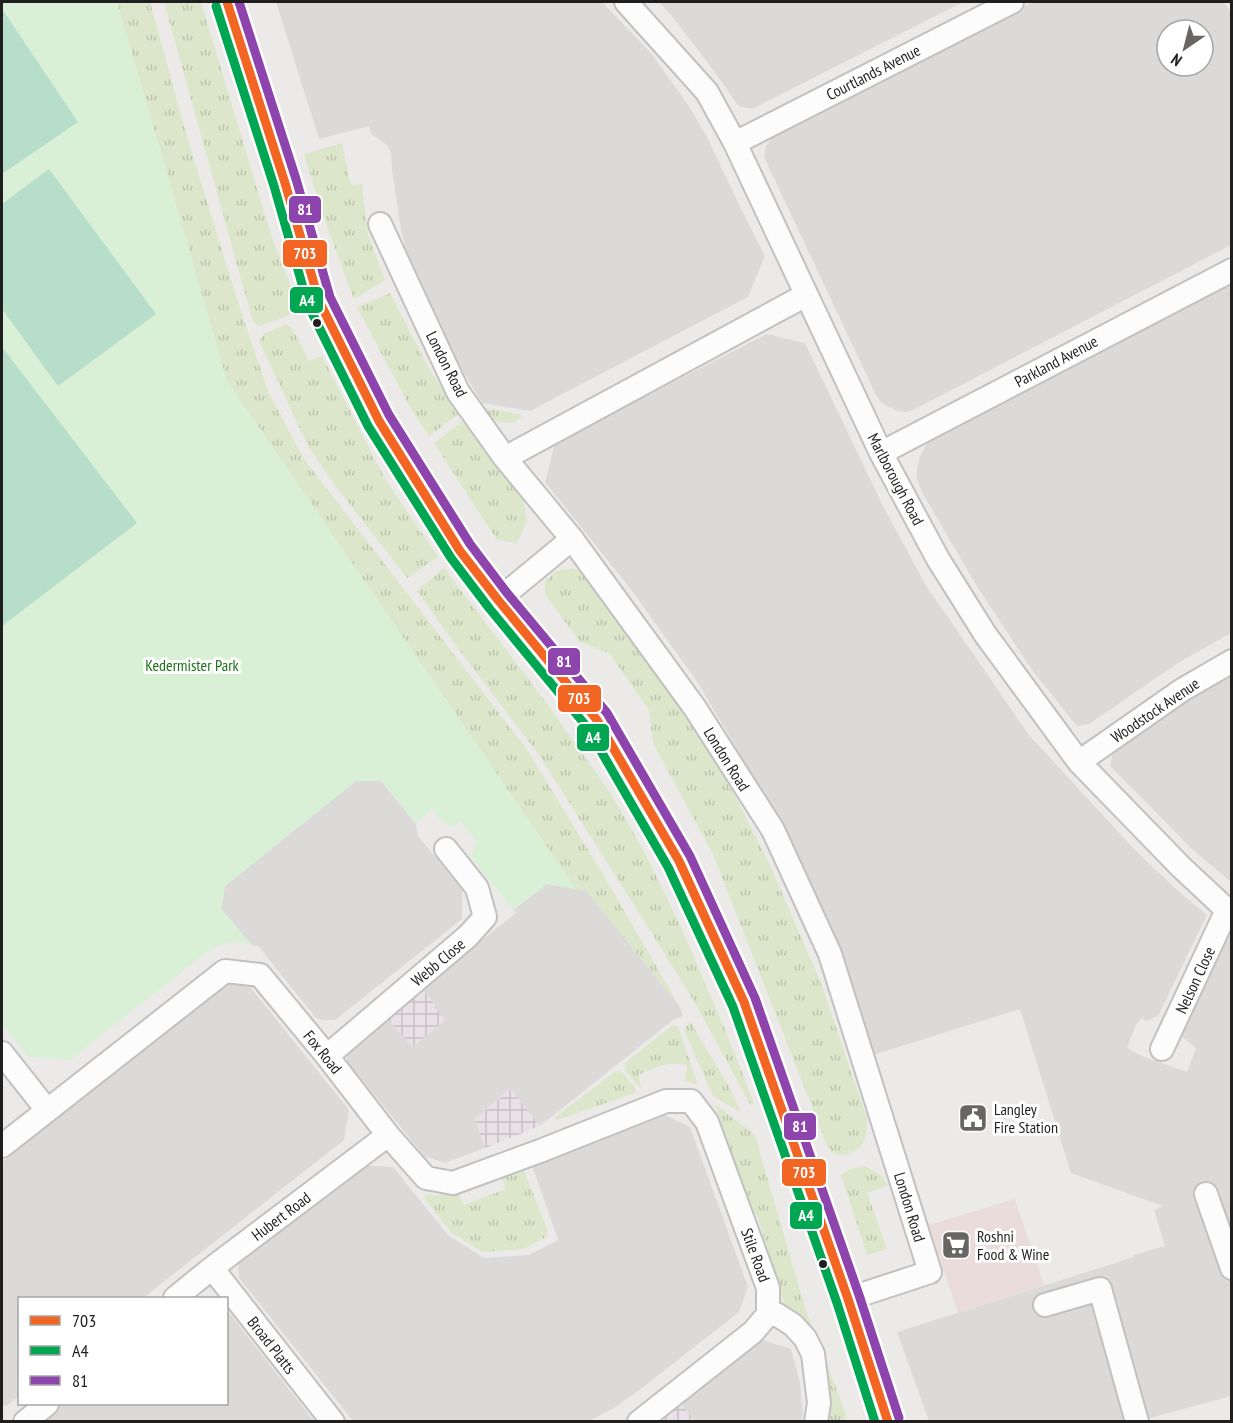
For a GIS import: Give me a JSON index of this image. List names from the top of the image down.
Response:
{
  "streets": {
    "street": [
      "Courtlands Avenue",
      "Parkland Avenue",
      "London Road",
      "Marlborough Road",
      "Woodstock Avenue",
      "Webb Close",
      "Nelson Close",
      "Fox Road",
      "Hubert Road",
      "Stile Road",
      "Broad Platts"
    ]
  },
  "crossings": [
    ["Courtlands Avenue", "Marlborough Road"],
    ["Parkland Avenue", "Marlborough Road"],
    ["Marlborough Road", "Woodstock Avenue"],
    ["Marlborough Road", "Nelson Close"],
    ["Webb Close", "Fox Road"],
    ["Fox Road", "Hubert Road"],
    ["Fox Road", "Stile Road"],
    ["Hubert Road", "Broad Platts"]
  ],
  "parks": ["Kedermister Park"],
  "places": {
    "public building": ["Langley Fire Station"],
    "supermarket": ["Roshni Food & Wine"]
  },
  "lines": ["transit line 703", "transit line 81", "transit line A4"],
  "legend": ["703", "A4", "81"],
  "north": "bottom left"
}
